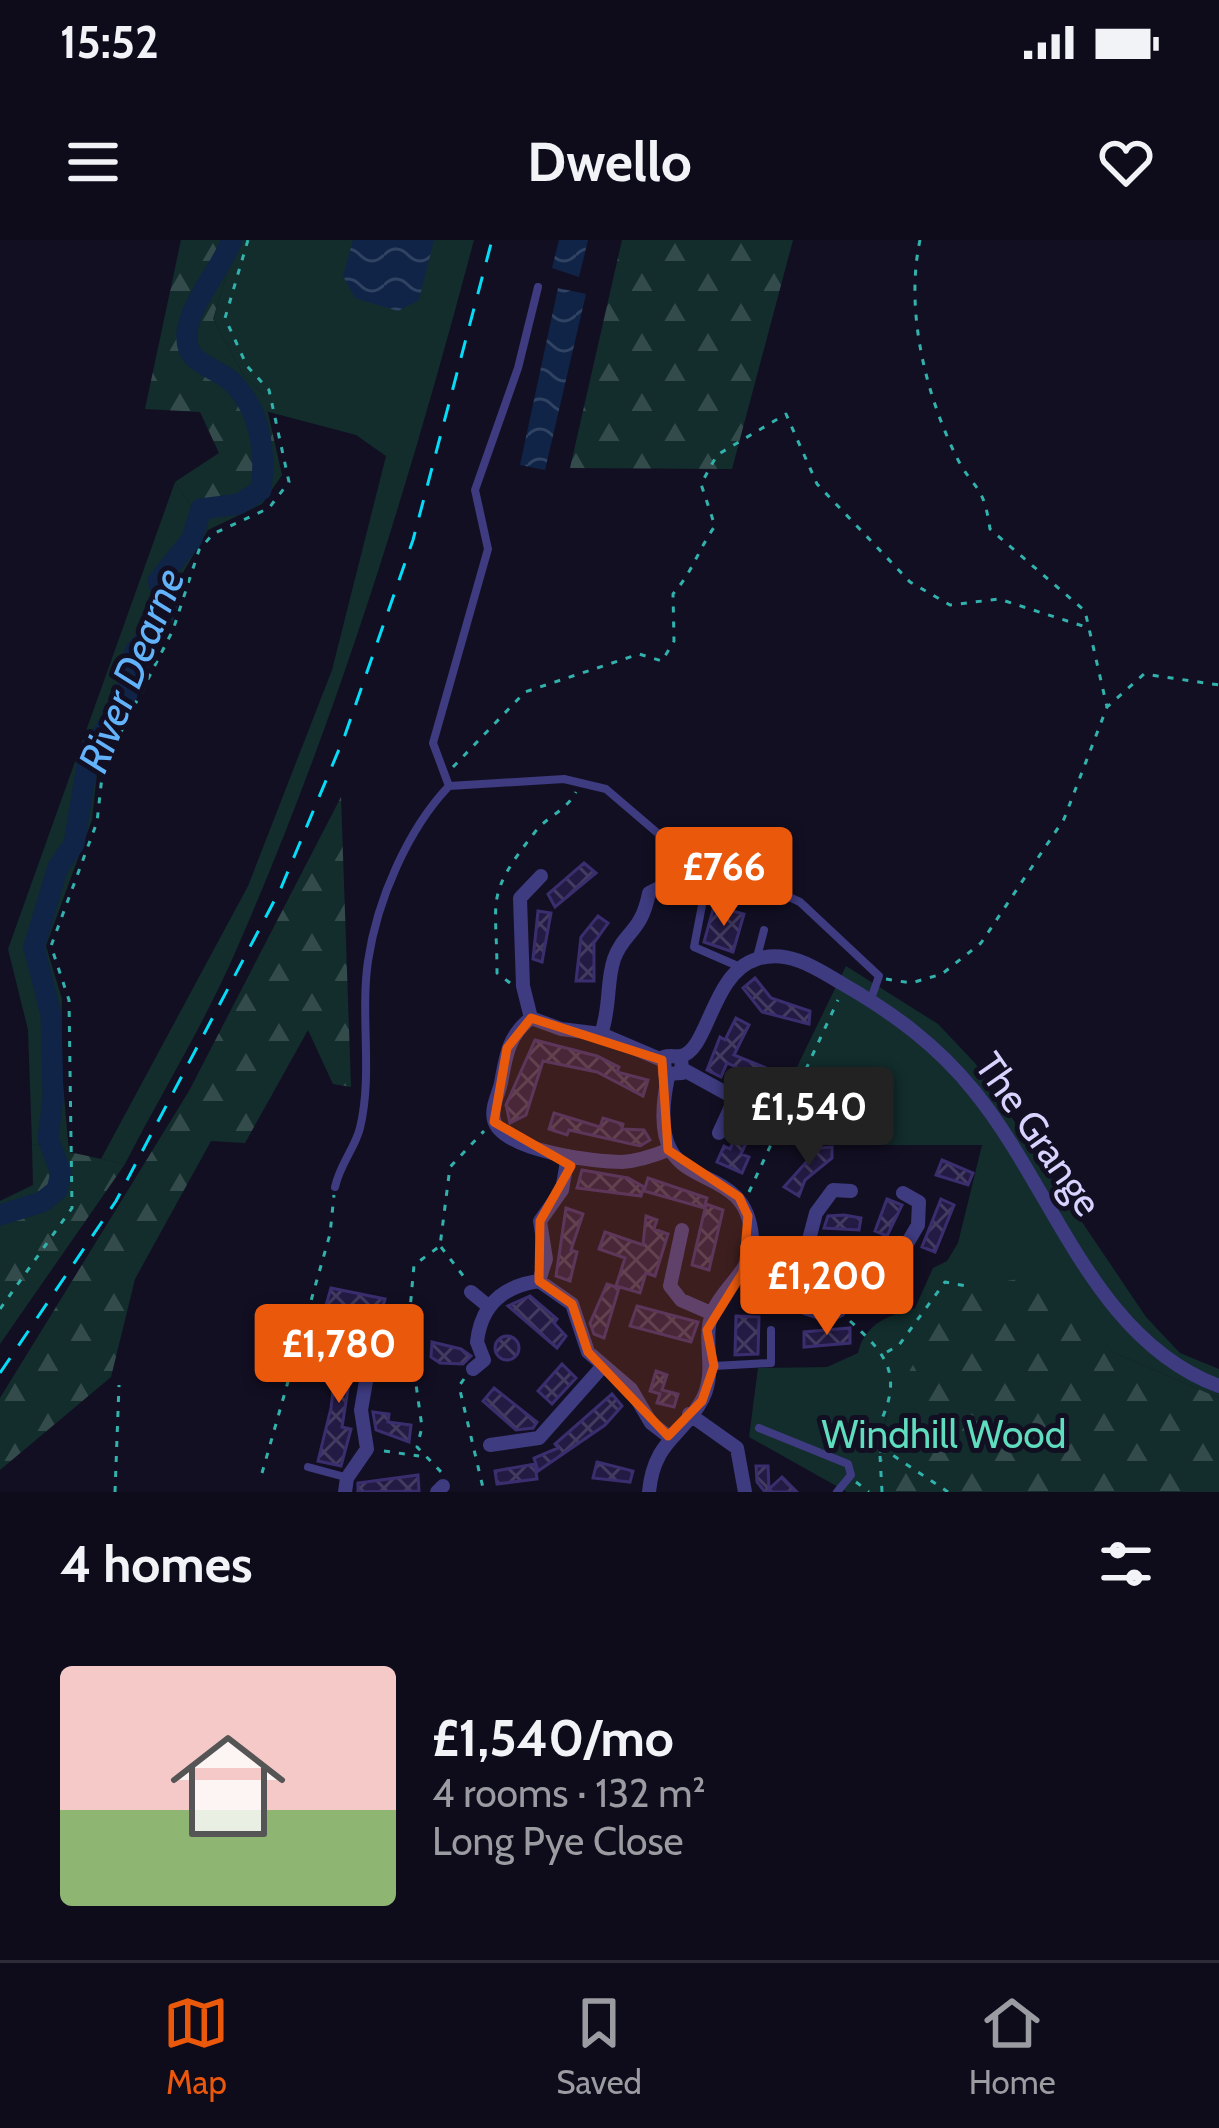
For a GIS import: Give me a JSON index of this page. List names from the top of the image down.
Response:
{
  "streets": {
    "street": ["The Grange"]
  },
  "water": ["River Dearne"],
  "parks": ["Windhill Wood"],
  "page": {
    "status": "15:52",
    "header": "Dwello",
    "price": [
      "£766",
      "£1,540",
      "£1,200",
      "£1,780"
    ],
    "heading": "4 homes",
    "list": [
      {
        "name": "£1,540/mo",
        "note": "4 rooms · 132 m² · Long Pye Close"
      }
    ],
    "tabs": ["Map", "Saved", "Home"]
  }
}
